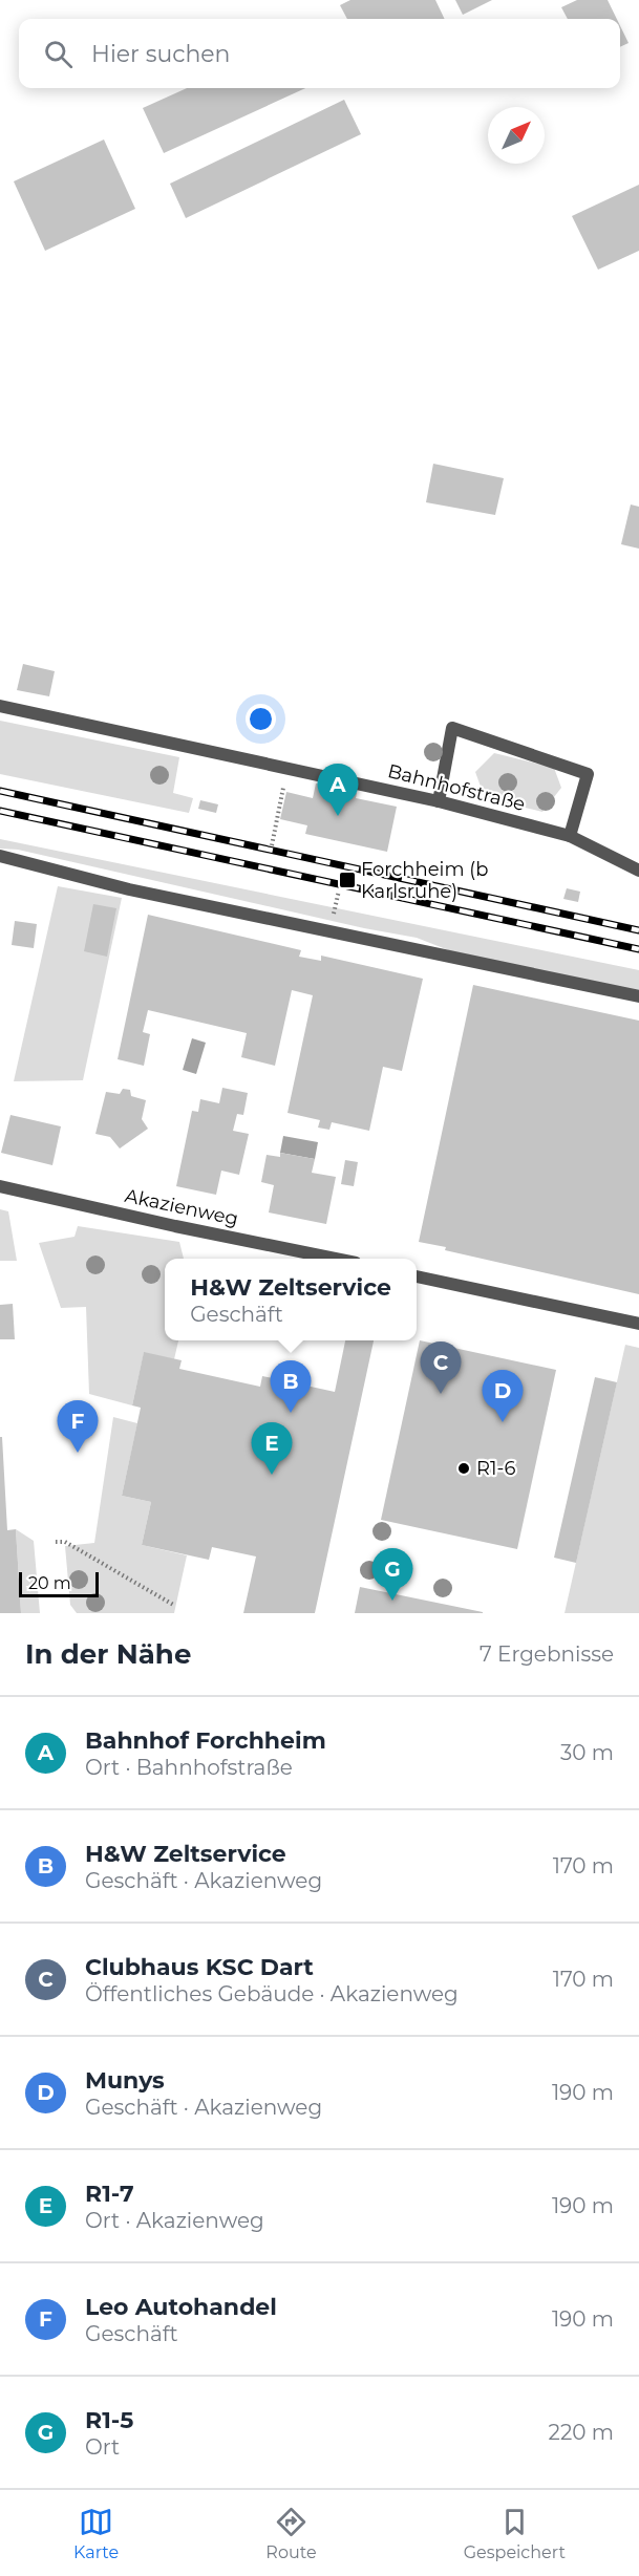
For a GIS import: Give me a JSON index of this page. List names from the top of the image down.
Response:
{
  "streets": {
    "street": ["Bahnhofstraße", "Akazienweg"]
  },
  "places": {
    "transit": ["Forchheim (b Karlsruhe)"],
    "other": ["R1-6"]
  },
  "scale_bar": "20 m",
  "north": "top right",
  "page": {
    "search": "Hier suchen",
    "pins": [
      "A",
      "C",
      "B",
      "D",
      "F",
      "E",
      "G"
    ],
    "popup": ["H&W Zeltservice", "Geschäft"],
    "scale": "20 m",
    "heading": ["In der Nähe", "7 Ergebnisse"],
    "list": [
      {
        "mark": "A",
        "name": "Bahnhof Forchheim",
        "note": "Ort · Bahnhofstraße",
        "value": "30 m"
      },
      {
        "mark": "B",
        "name": "H&W Zeltservice",
        "note": "Geschäft · Akazienweg",
        "value": "170 m"
      },
      {
        "mark": "C",
        "name": "Clubhaus KSC Dart",
        "note": "Öffentliches Gebäude · Akazienweg",
        "value": "170 m"
      },
      {
        "mark": "D",
        "name": "Munys",
        "note": "Geschäft · Akazienweg",
        "value": "190 m"
      },
      {
        "mark": "E",
        "name": "R1-7",
        "note": "Ort · Akazienweg",
        "value": "190 m"
      },
      {
        "mark": "F",
        "name": "Leo Autohandel",
        "note": "Geschäft",
        "value": "190 m"
      },
      {
        "mark": "G",
        "name": "R1-5",
        "note": "Ort",
        "value": "220 m"
      }
    ],
    "nav": ["Karte", "Route", "Gespeichert"]
  }
}
